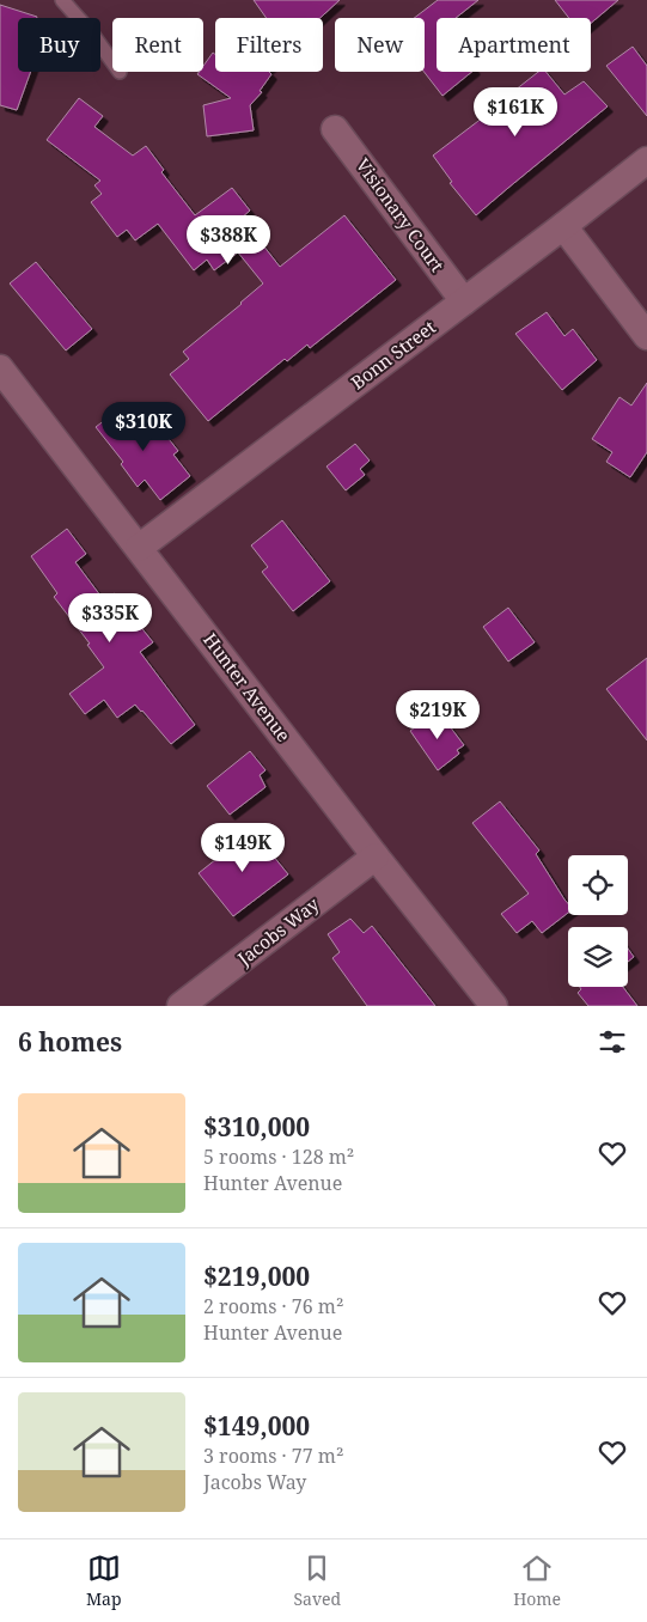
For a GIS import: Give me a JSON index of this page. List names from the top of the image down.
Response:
{
  "streets": {
    "street": [
      "Visionary Court",
      "Bonn Street",
      "Hunter Avenue",
      "Jacobs Way"
    ]
  },
  "crossings": [
    ["Visionary Court", "Bonn Street"],
    ["Bonn Street", "Hunter Avenue"],
    ["Hunter Avenue", "Jacobs Way"]
  ],
  "page": {
    "chip": [
      "Buy",
      "Rent",
      "Filters",
      "New",
      "Apartment"
    ],
    "price": [
      "$161K",
      "$388K",
      "$310K",
      "$335K",
      "$219K",
      "$149K"
    ],
    "heading": "6 homes",
    "list": [
      {
        "name": "$310,000",
        "note": "5 rooms · 128 m² · Hunter Avenue"
      },
      {
        "name": "$219,000",
        "note": "2 rooms · 76 m² · Hunter Avenue"
      },
      {
        "name": "$149,000",
        "note": "3 rooms · 77 m² · Jacobs Way"
      }
    ],
    "tabs": ["Map", "Saved", "Home"]
  }
}
